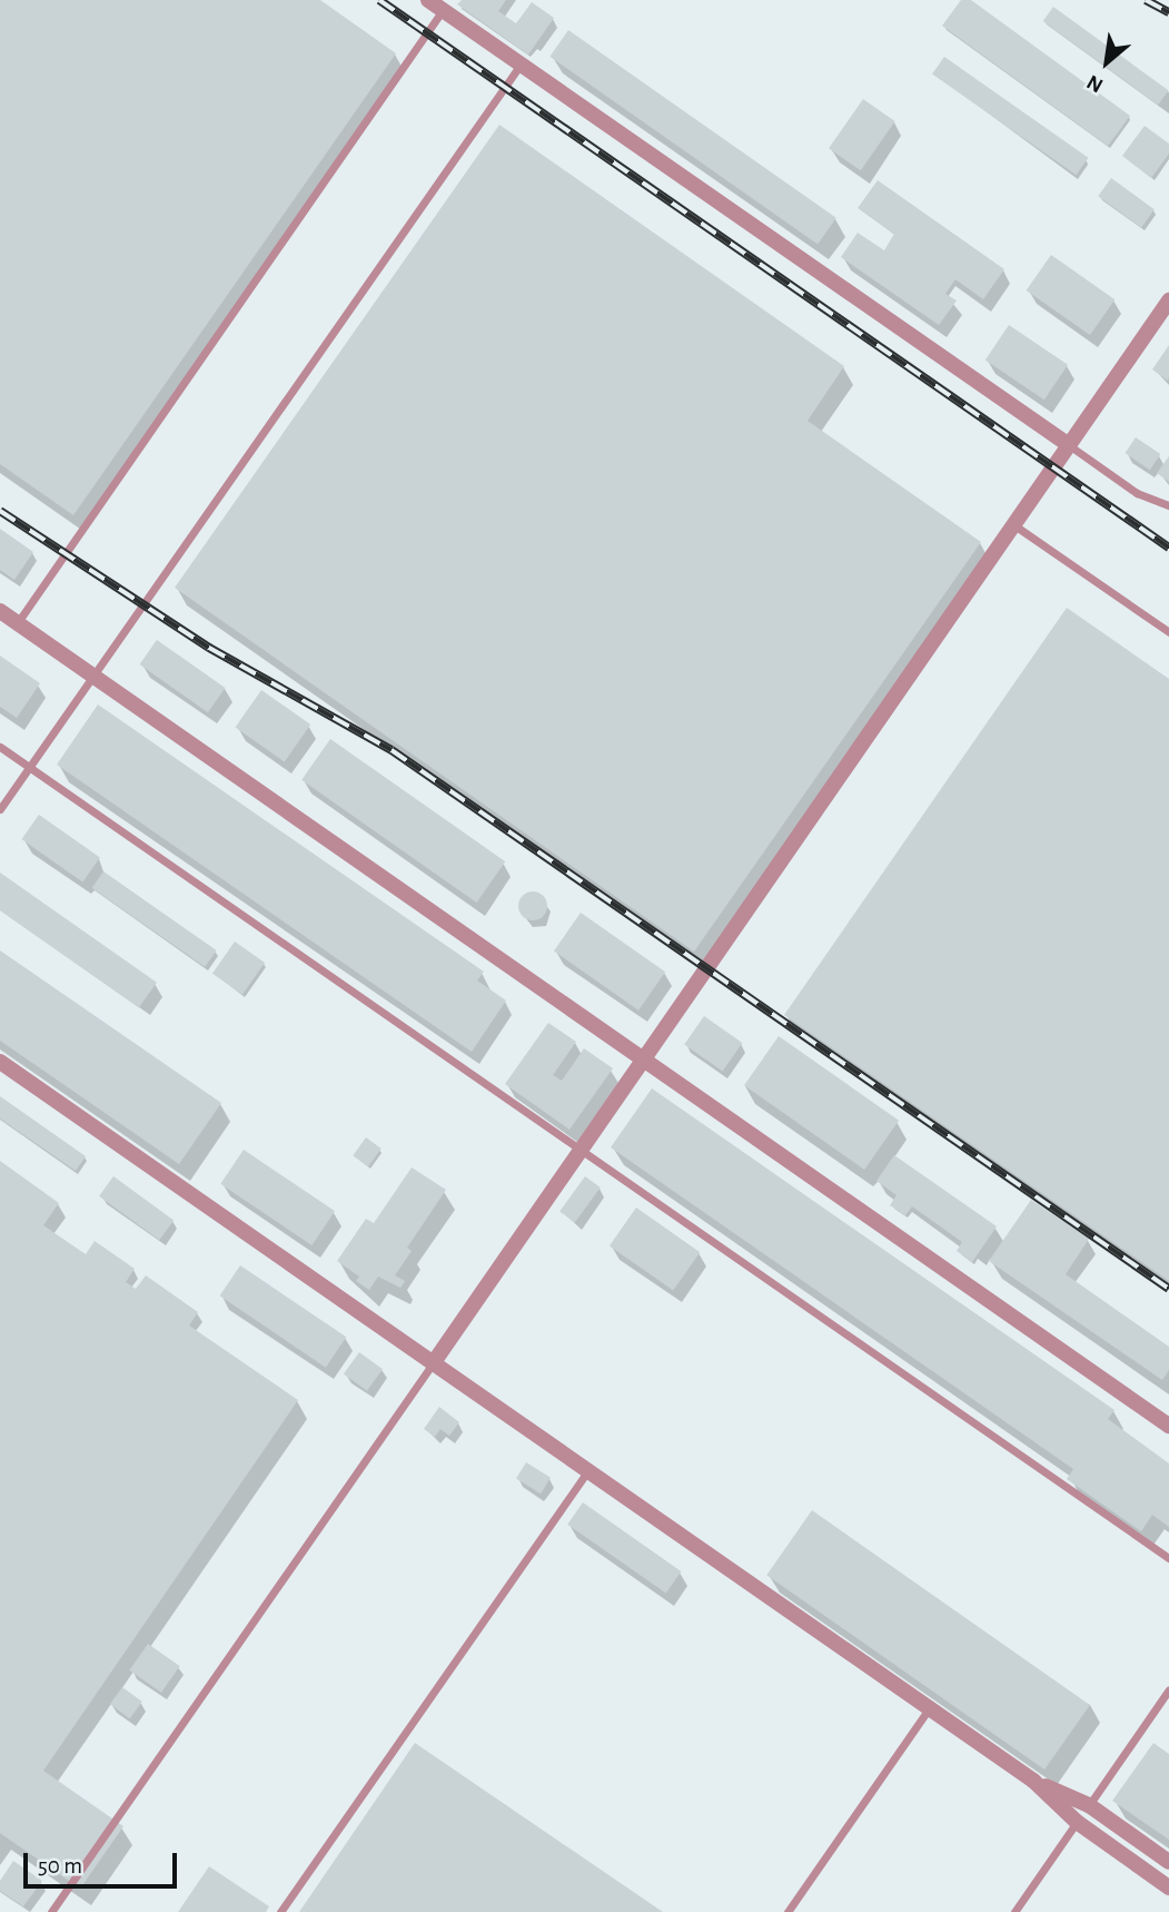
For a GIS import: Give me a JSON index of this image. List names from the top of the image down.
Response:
{
  "scale_bar": "50 m",
  "north": "bottom left"
}
